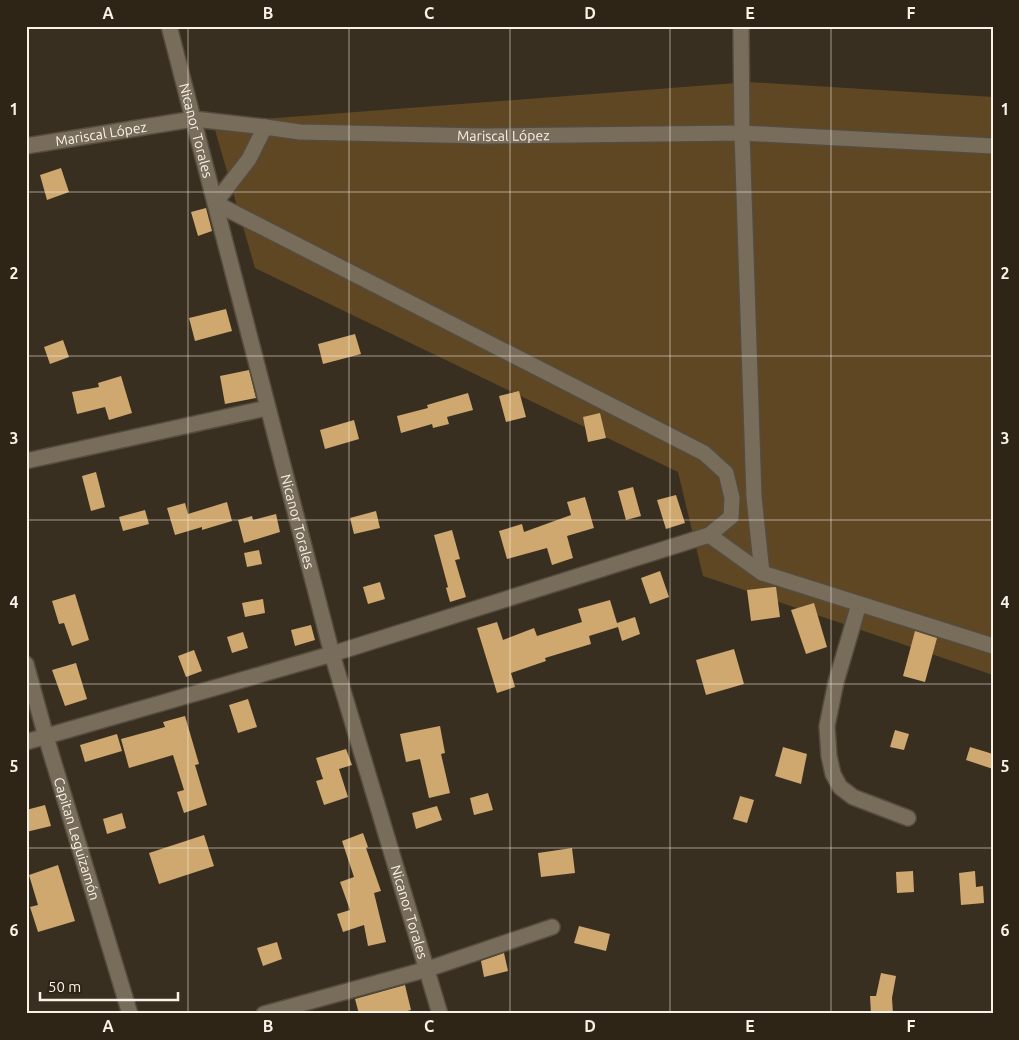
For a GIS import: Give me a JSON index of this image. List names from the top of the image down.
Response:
{
  "streets": {
    "street": ["Nicanor Torales", "Mariscal López", "Capitan Leguizamón"]
  },
  "crossings": [
    ["Nicanor Torales", "Mariscal López"]
  ],
  "scale_bar": "50 m",
  "grid": {
    "columns": [
      "A",
      "B",
      "C",
      "D",
      "E",
      "F"
    ],
    "rows": [
      "1",
      "2",
      "3",
      "4",
      "5",
      "6"
    ]
  }
}
